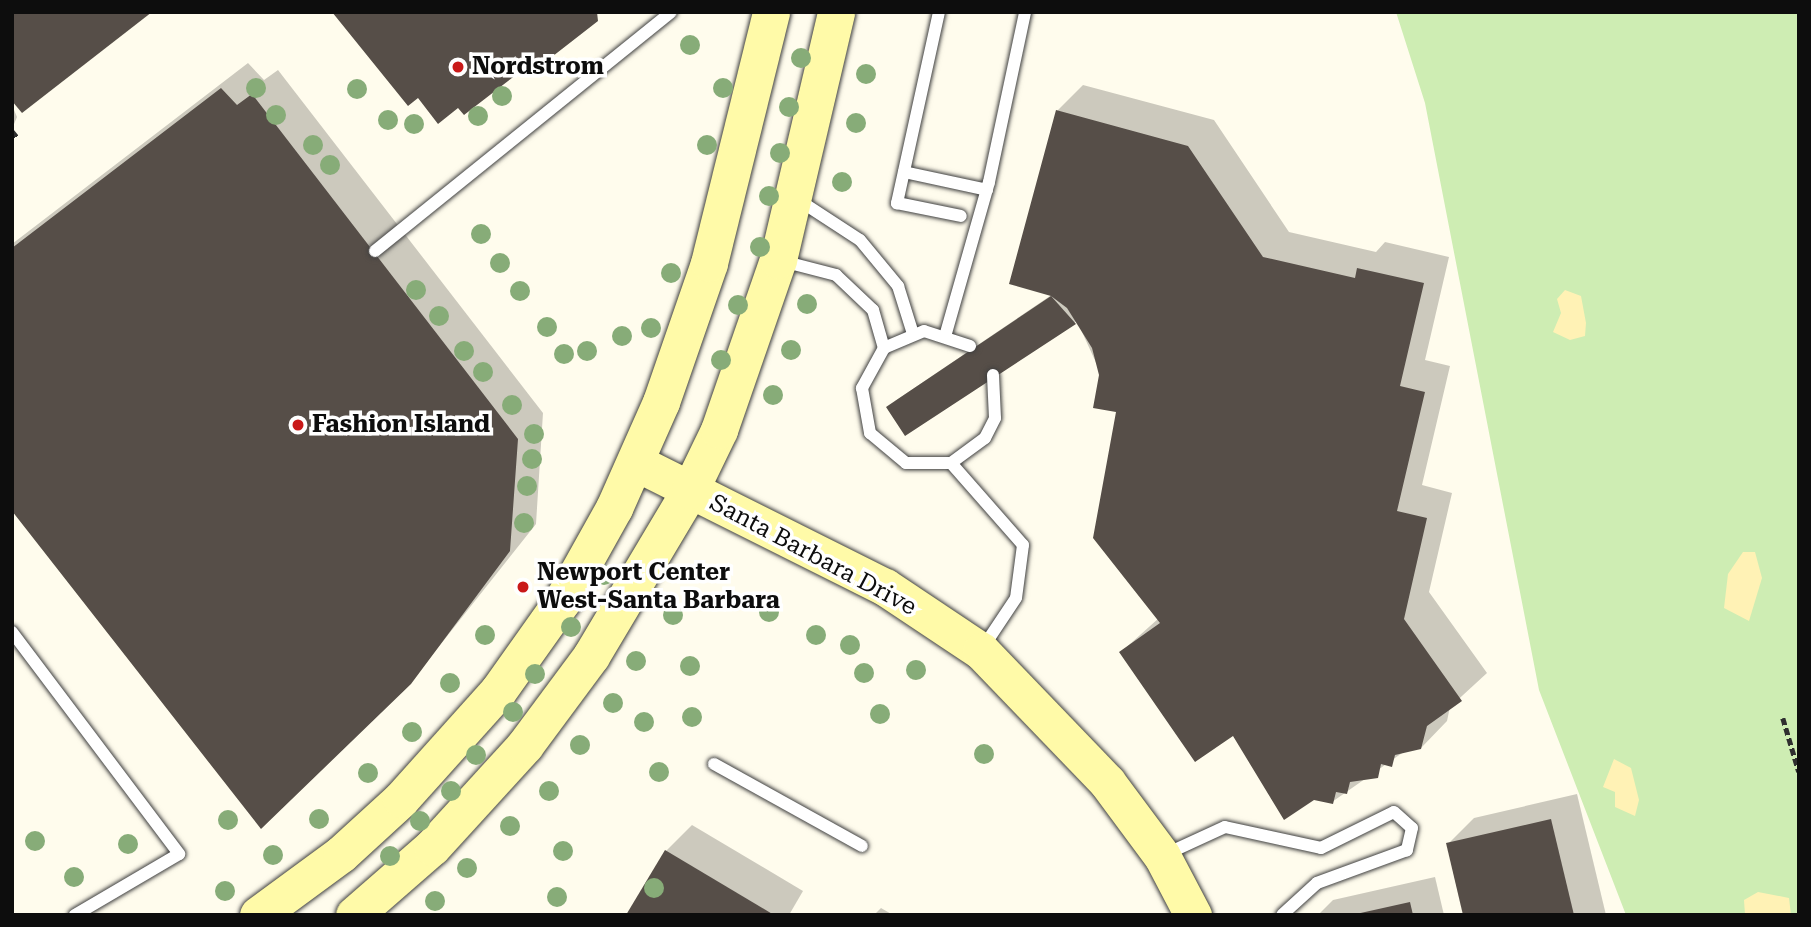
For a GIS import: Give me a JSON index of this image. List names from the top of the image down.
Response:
{
  "streets": {
    "main road": ["Santa Barbara Drive"]
  },
  "places": ["Nordstrom", "Fashion Island", "Newport Center West-Santa Barbara"]
}
